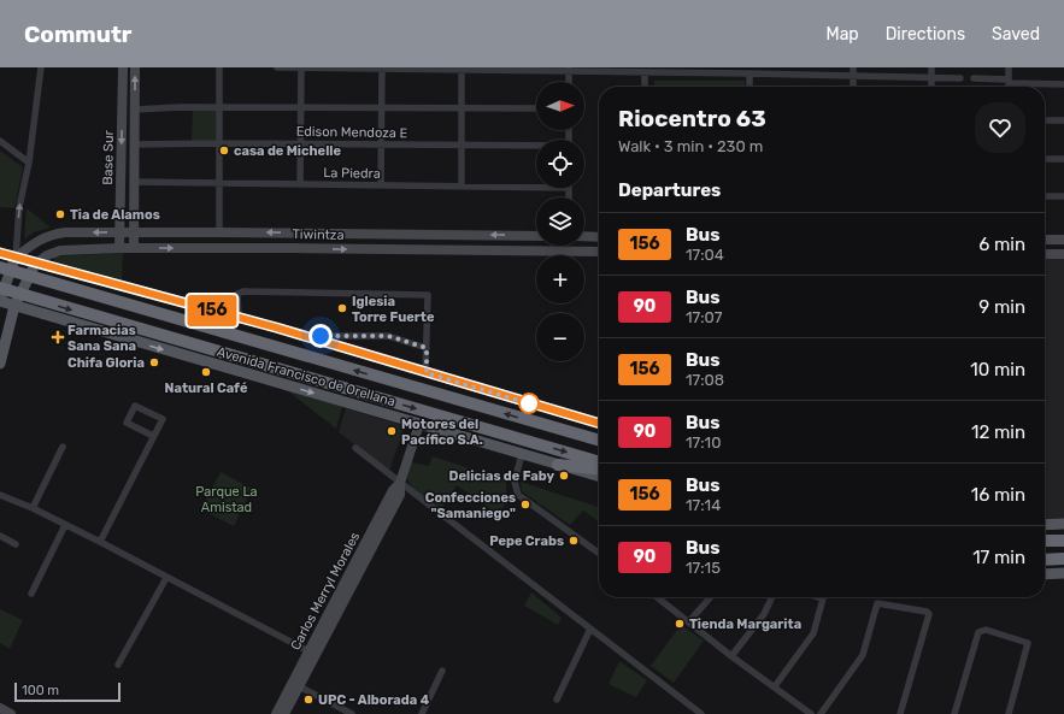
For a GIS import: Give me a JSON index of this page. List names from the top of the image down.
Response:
{
  "streets": {
    "highway": ["Avenida Francisco de Orellana"],
    "street": [
      "Edison Mendoza E",
      "Base Sur",
      "La Piedra",
      "Tiwintza",
      "Carlos Merryl Morales"
    ]
  },
  "crossings": [
    ["Edison Mendoza E", "Base Sur"],
    ["Base Sur", "La Piedra"],
    ["Base Sur", "Tiwintza"],
    ["Avenida Francisco de Orellana", "Carlos Merryl Morales"]
  ],
  "parks": ["Parque La Amistad"],
  "places": {
    "other": [
      "casa de Michelle",
      "Tia de Alamos",
      "Iglesia Torre Fuerte",
      "Chifa Gloria",
      "Natural Café",
      "Motores del Pacífico S.A.",
      "Delicias de Faby",
      "Confecciones \"Samaniego\"",
      "Pepe Crabs",
      "Tienda Margarita",
      "UPC - Alborada 4"
    ],
    "health": ["Farmacias Sana Sana"]
  },
  "lines": ["bus line 156"],
  "scale_bar": "100 m",
  "north": "right",
  "page": {
    "header": "Commutr",
    "nav": ["Map", "Directions", "Saved"],
    "on_map": "156",
    "map_buttons": ["+", "−"],
    "heading": [
      ["Riocentro 63", "Walk · 3 min · 230 m"],
      "Departures"
    ],
    "list": [
      {
        "mark": "156",
        "name": "Bus",
        "note": "17:04",
        "value": "6 min"
      },
      {
        "mark": "90",
        "name": "Bus",
        "note": "17:07",
        "value": "9 min"
      },
      {
        "mark": "156",
        "name": "Bus",
        "note": "17:08",
        "value": "10 min"
      },
      {
        "mark": "90",
        "name": "Bus",
        "note": "17:10",
        "value": "12 min"
      },
      {
        "mark": "156",
        "name": "Bus",
        "note": "17:14",
        "value": "16 min"
      },
      {
        "mark": "90",
        "name": "Bus",
        "note": "17:15",
        "value": "17 min"
      }
    ],
    "scale": "100 m"
  }
}
